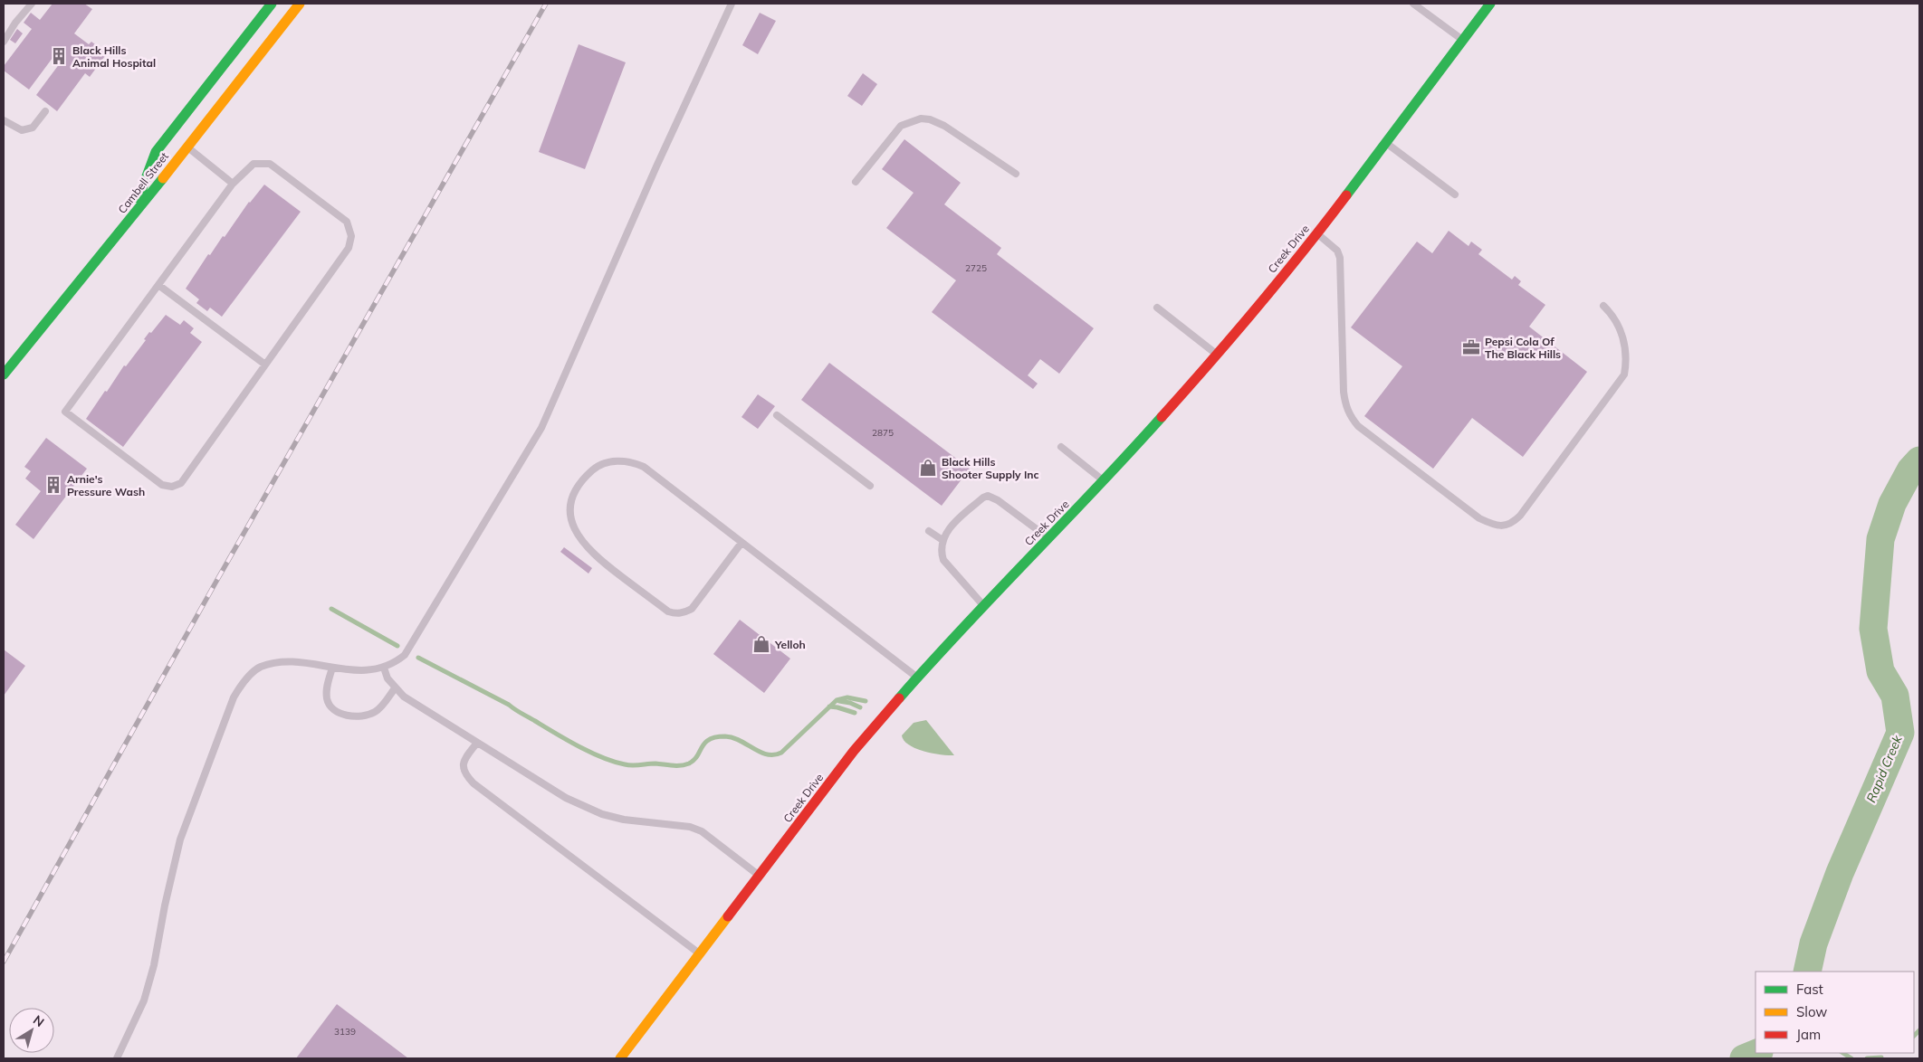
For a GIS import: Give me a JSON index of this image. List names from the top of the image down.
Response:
{
  "streets": {
    "street": ["Cambell Street", "Creek Drive"]
  },
  "water": ["Rapid Creek"],
  "places": {
    "building": ["Black Hills Animal Hospital", "Arnie's Pressure Wash"],
    "office": ["Pepsi Cola Of The Black Hills"],
    "shop": ["Black Hills Shooter Supply Inc", "Yelloh"]
  },
  "house_numbers": ["2725", "2875", "3139"],
  "legend": ["Fast", "Slow", "Jam"],
  "north": "top right"
}
